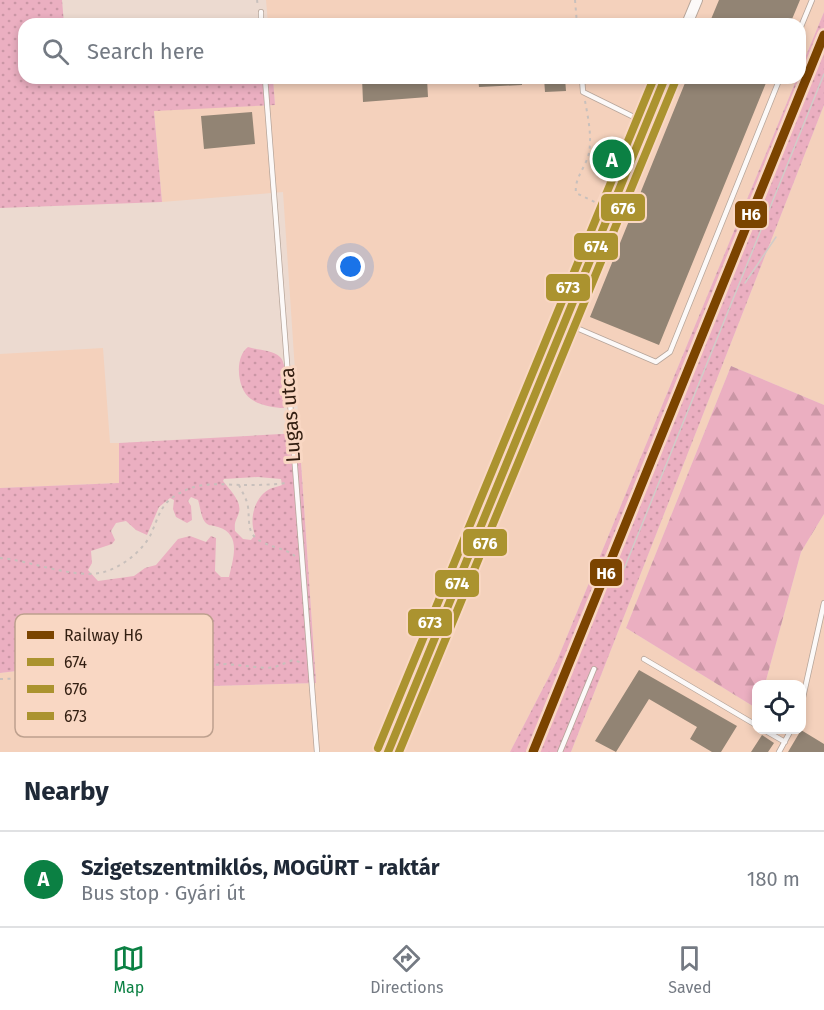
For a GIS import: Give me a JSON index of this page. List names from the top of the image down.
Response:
{
  "streets": {
    "lane": ["Lugas utca"]
  },
  "lines": [
    "rail line H6",
    "transit line 674",
    "transit line 676",
    "transit line 673"
  ],
  "legend": [
    "Railway H6",
    "674",
    "676",
    "673"
  ],
  "page": {
    "search": "Search here",
    "pins": "A",
    "heading": "Nearby",
    "list": [
      {
        "mark": "A",
        "name": "Szigetszentmiklós, MOGÜRT - raktár",
        "note": "Bus stop · Gyári út",
        "value": "180 m"
      }
    ],
    "nav": ["Map", "Directions", "Saved"]
  }
}
